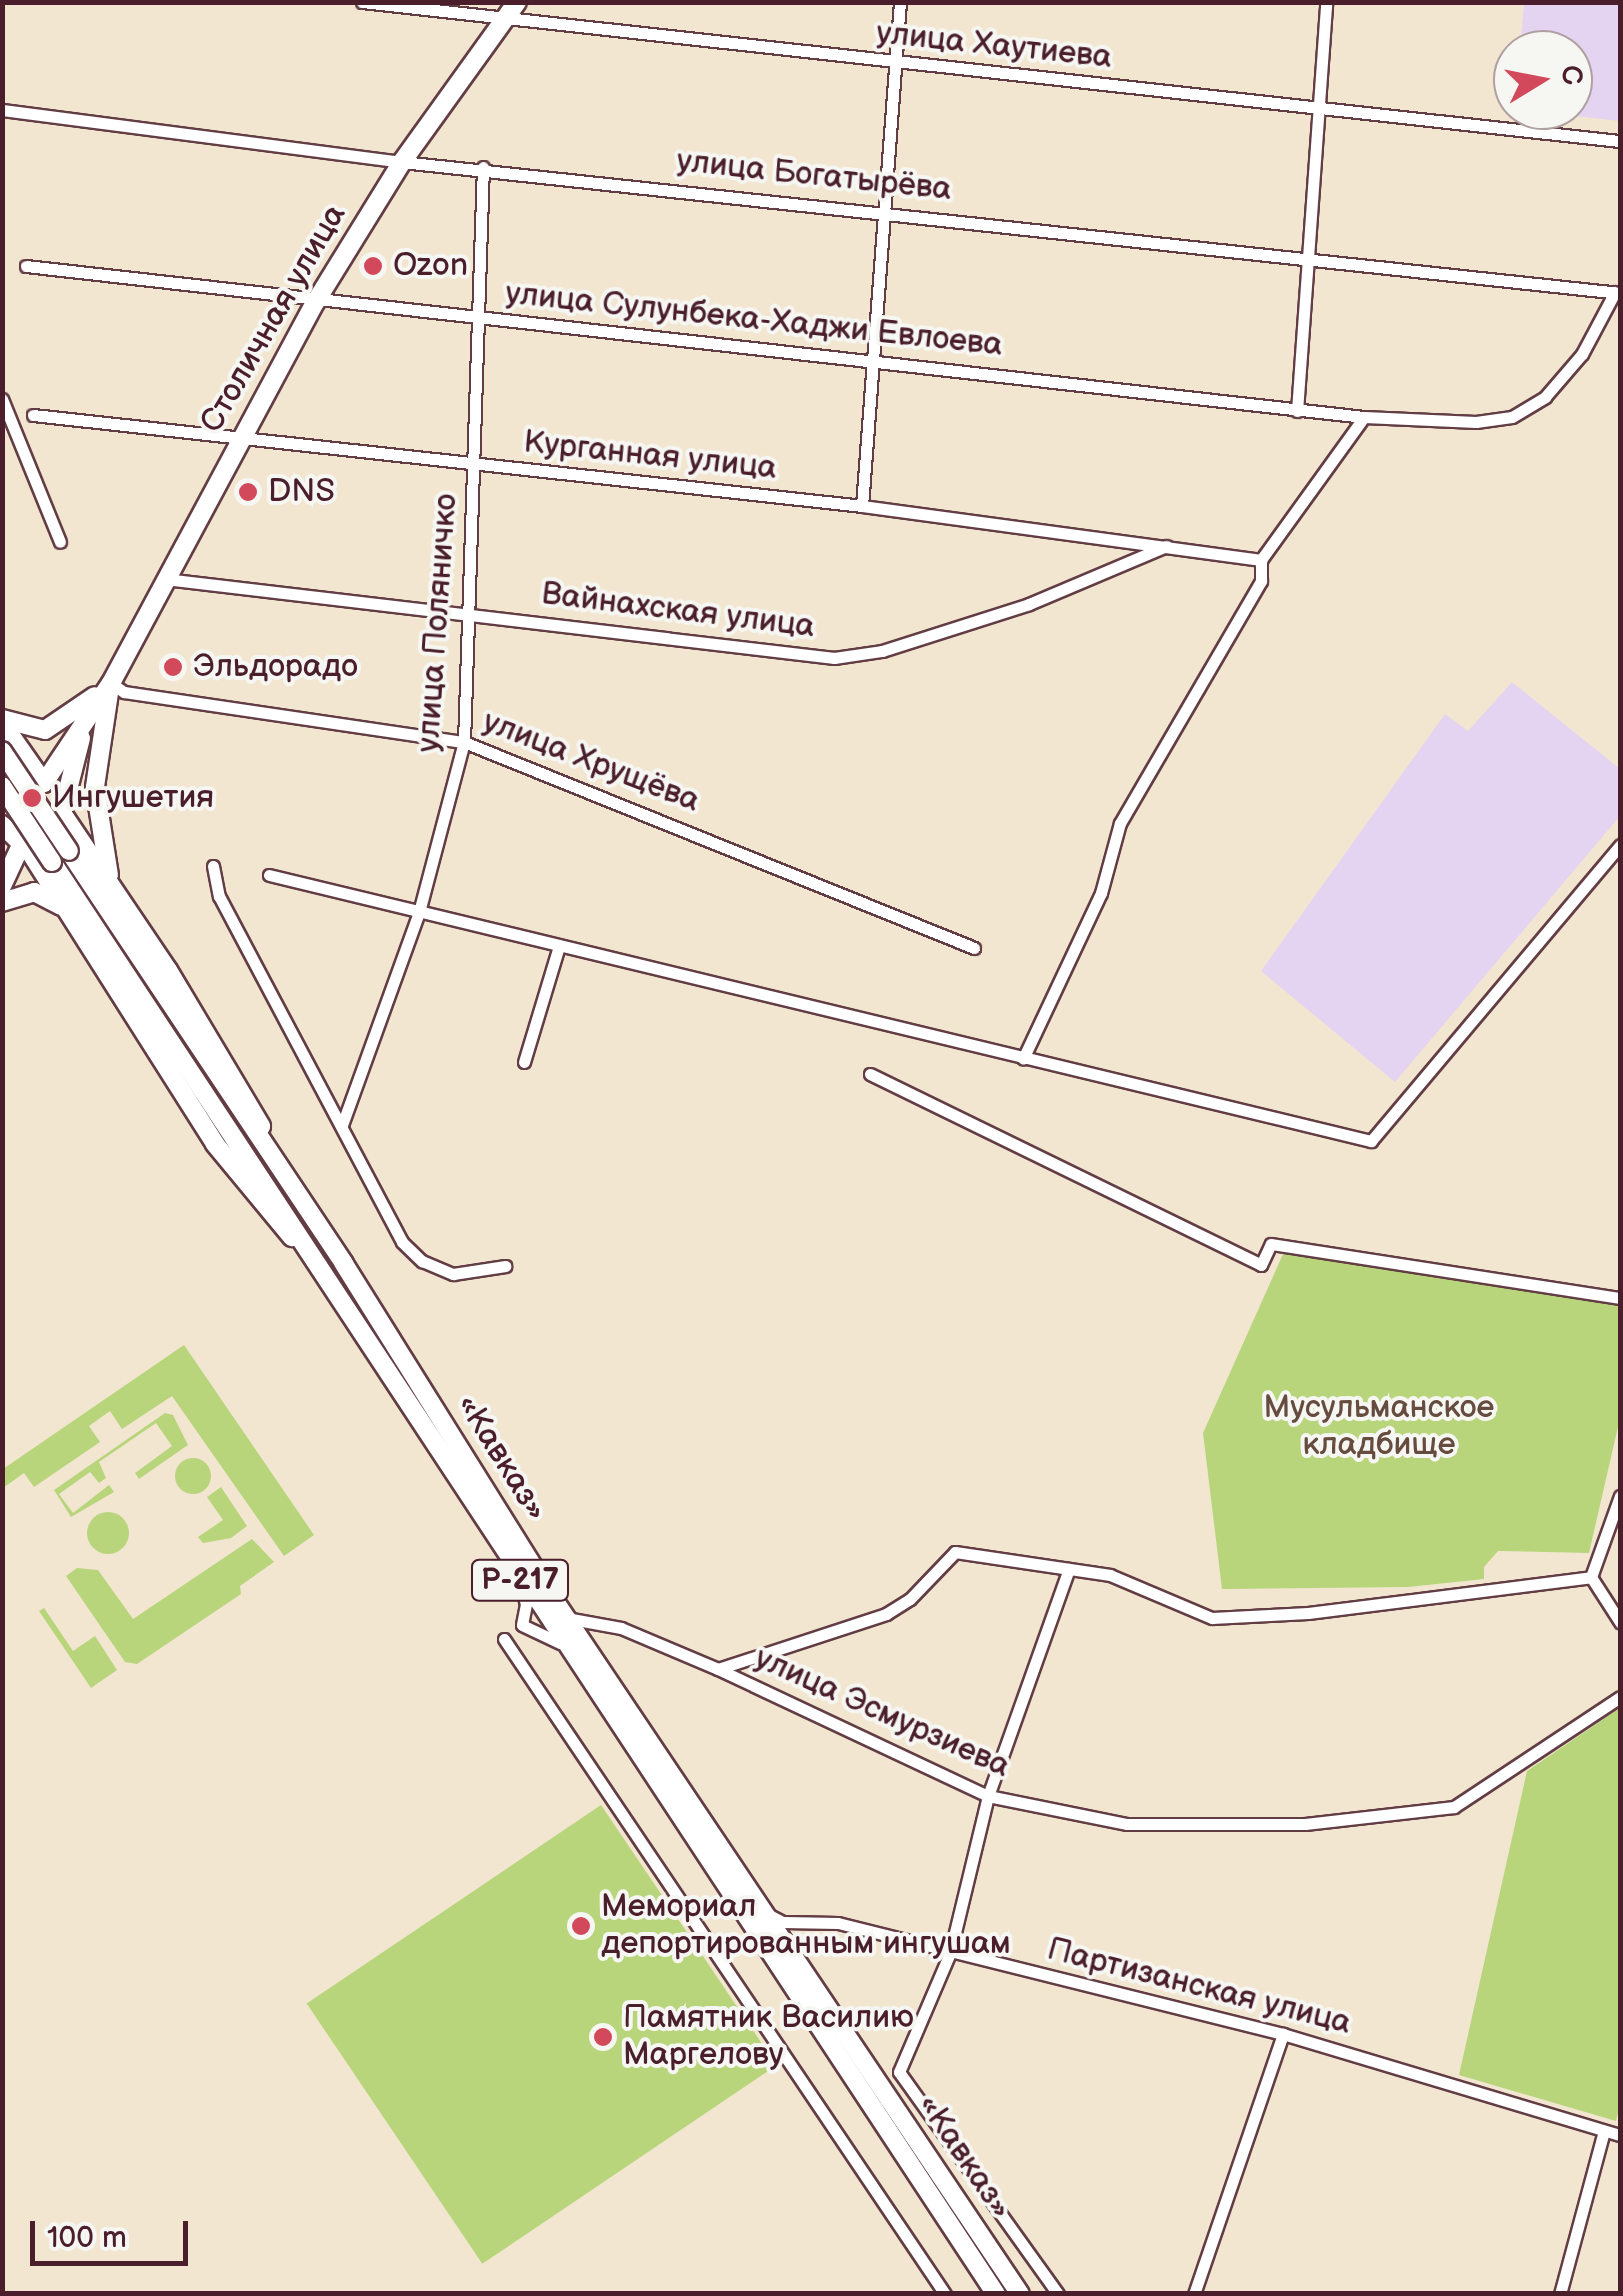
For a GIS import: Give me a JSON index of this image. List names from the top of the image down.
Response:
{
  "streets": {
    "main road": ["Столичная улица", "«Кавказ»", "Р-217"],
    "street": [
      "улица Хаутиева",
      "улица Богатырёва",
      "улица Сулунбека-Хаджи Евлоева",
      "Курганная улица",
      "Вайнахская улица",
      "улица Поляничко",
      "улица Хрущёва",
      "улица Эсмурзиева",
      "Партизанская улица"
    ]
  },
  "crossings": [
    ["улица Хаутиева", "Столичная улица"],
    ["улица Богатырёва", "Столичная улица"],
    ["улица Богатырёва", "улица Сулунбека-Хаджи Евлоева"],
    ["улица Богатырёва", "улица Поляничко"],
    ["Столичная улица", "улица Сулунбека-Хаджи Евлоева"],
    ["Столичная улица", "Курганная улица"],
    ["Столичная улица", "Вайнахская улица"],
    ["Столичная улица", "улица Хрущёва"],
    ["Столичная улица", "Р-217"],
    ["улица Сулунбека-Хаджи Евлоева", "улица Поляничко"],
    ["Курганная улица", "Вайнахская улица"],
    ["Курганная улица", "улица Поляничко"],
    ["Вайнахская улица", "улица Поляничко"],
    ["улица Поляничко", "улица Хрущёва"],
    ["улица Хрущёва", "Р-217"],
    ["«Кавказ»", "Р-217"],
    ["«Кавказ»", "улица Эсмурзиева"],
    ["«Кавказ»", "Партизанская улица"]
  ],
  "parks": ["Мусульманское кладбище"],
  "places": [
    "Ozon",
    "DNS",
    "Эльдорадо",
    "Ингушетия",
    "Мемориал депортированным ингушам",
    "Памятник Василию Маргелову"
  ],
  "scale_bar": "100 m",
  "north": "right"
}
